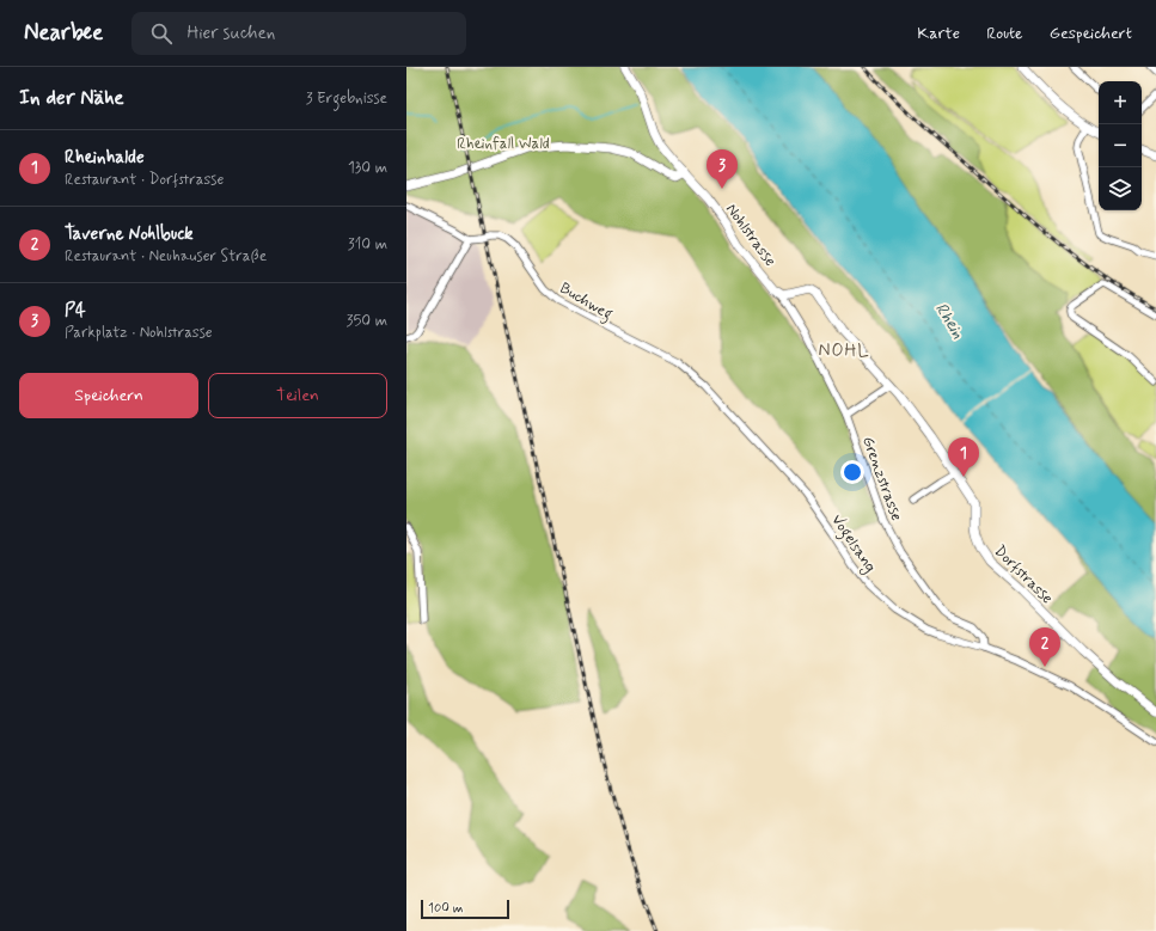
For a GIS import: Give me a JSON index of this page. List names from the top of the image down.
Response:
{
  "streets": {
    "street": [
      "Nohlstrasse",
      "Buchweg",
      "Grenzstrasse",
      "Vogelsang",
      "Dorfstrasse"
    ]
  },
  "crossings": [
    ["Nohlstrasse", "Grenzstrasse"],
    ["Nohlstrasse", "Dorfstrasse"],
    ["Buchweg", "Vogelsang"],
    ["Grenzstrasse", "Vogelsang"],
    ["Grenzstrasse", "Dorfstrasse"]
  ],
  "districts": ["NOHL"],
  "water": ["Rhein"],
  "parks": ["Rheinfall Wald"],
  "scale_bar": "100 m",
  "page": {
    "header": "Nearbee",
    "search": "Hier suchen",
    "nav": ["Karte", "Route", "Gespeichert"],
    "heading": ["In der Nähe", "3 Ergebnisse"],
    "map_buttons": ["+", "−"],
    "list": [
      {
        "mark": "1",
        "name": "Rheinhalde",
        "note": "Restaurant · Dorfstrasse",
        "value": "130 m"
      },
      {
        "mark": "2",
        "name": "Taverne Nohlbuck",
        "note": "Restaurant · Neuhauser Straße",
        "value": "310 m"
      },
      {
        "mark": "3",
        "name": "P4",
        "note": "Parkplatz · Nohlstrasse",
        "value": "350 m"
      }
    ],
    "pins": ["3", "1", "2"],
    "buttons": ["Speichern", "Teilen"],
    "scale": "100 m"
  }
}
